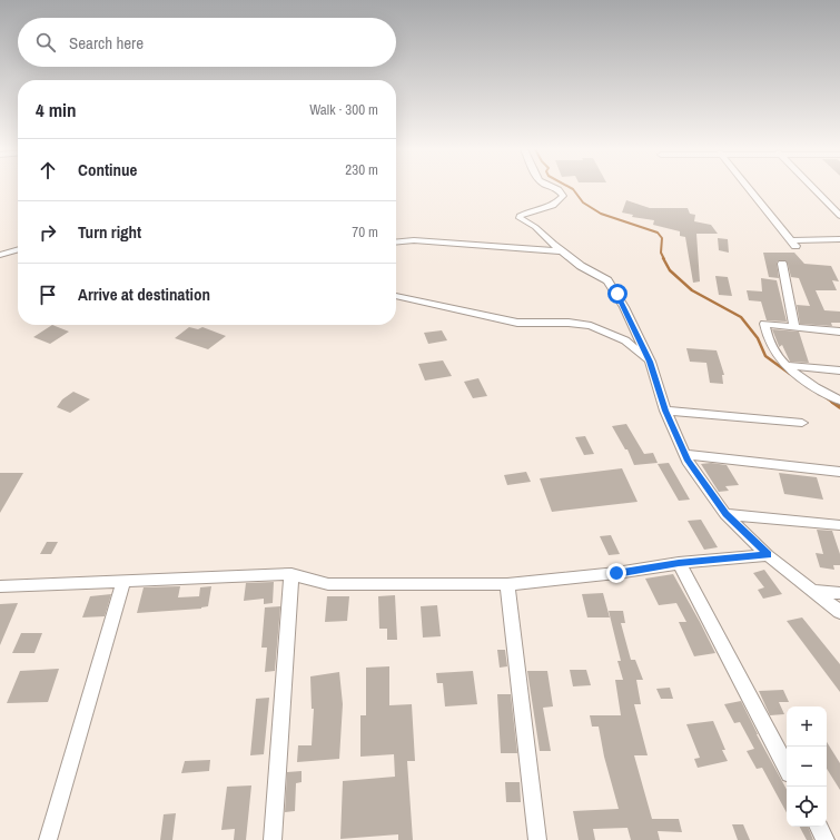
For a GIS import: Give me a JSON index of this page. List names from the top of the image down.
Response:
{
  "page": {
    "search": "Search here",
    "heading": ["4 min", "Walk · 300 m"],
    "list": [
      ["Continue", "230 m"],
      ["Turn right", "70 m"],
      "Arrive at destination"
    ],
    "map_buttons": ["+", "−"]
  }
}
